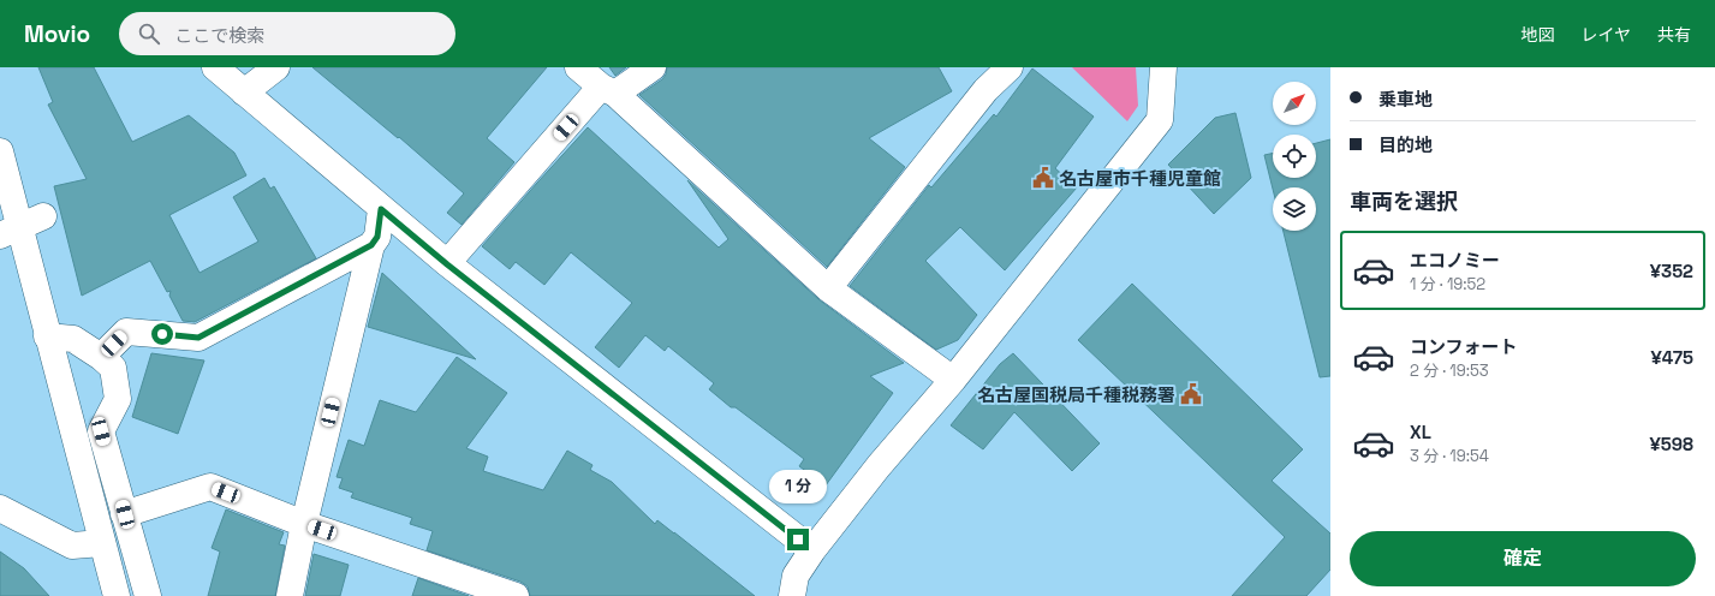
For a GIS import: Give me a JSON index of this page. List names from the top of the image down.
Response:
{
  "places": {
    "public building": ["名古屋市千種児童館", "名古屋国税局千種税務署"]
  },
  "north": "top right",
  "page": {
    "header": "Movio",
    "search": "ここで検索",
    "nav": ["地図", "レイヤ", "共有"],
    "banner": ["乗車地", "目的地"],
    "heading": "車両を選択",
    "list": [
      {
        "name": "エコノミー",
        "note": "1 分 · 19:52",
        "value": "¥352"
      },
      {
        "name": "コンフォート",
        "note": "2 分 · 19:53",
        "value": "¥475"
      },
      {
        "name": "XL",
        "note": "3 分 · 19:54",
        "value": "¥598"
      }
    ],
    "bubble": "1 分",
    "buttons": "確定"
  }
}
